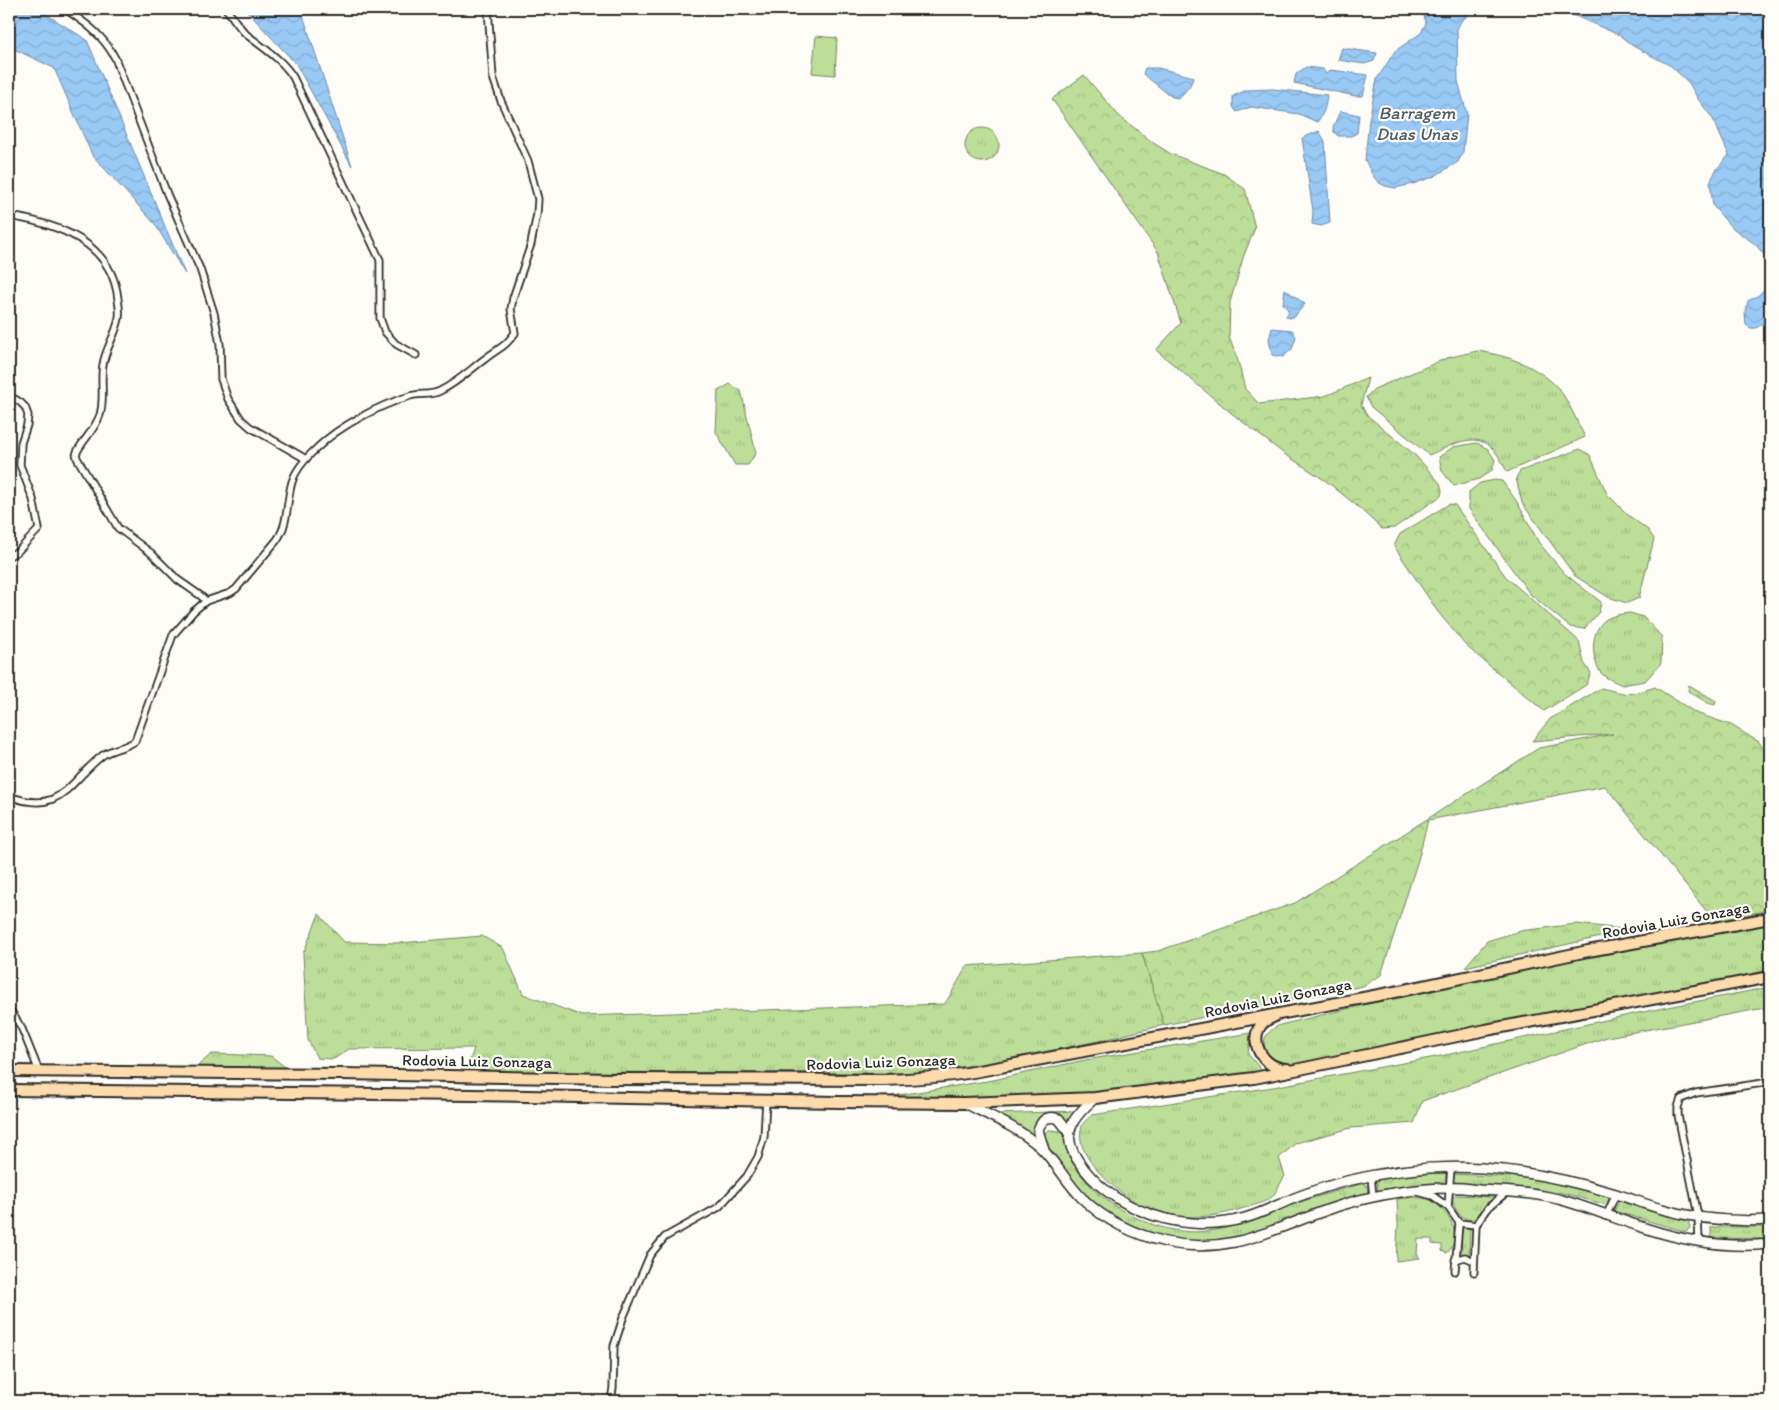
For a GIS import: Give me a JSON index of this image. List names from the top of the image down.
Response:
{
  "streets": {
    "highway": ["Rodovia Luiz Gonzaga"]
  },
  "water": ["Barragem Duas Unas"]
}
